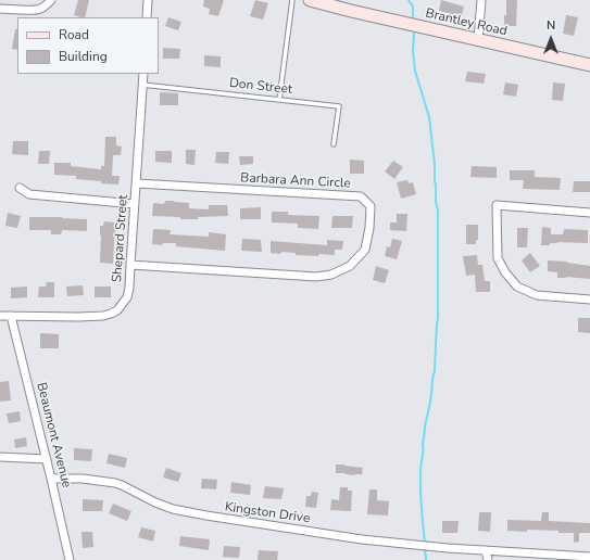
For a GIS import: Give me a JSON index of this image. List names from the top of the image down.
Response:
{
  "streets": {
    "street": [
      "Brantley Road",
      "Barbara Ann Circle",
      "Shepard Street",
      "Beaumont Avenue",
      "Kingston Drive"
    ],
    "lane": ["Don Street"]
  },
  "crossings": [
    ["Don Street", "Shepard Street"],
    ["Barbara Ann Circle", "Shepard Street"],
    ["Shepard Street", "Beaumont Avenue"],
    ["Beaumont Avenue", "Kingston Drive"]
  ],
  "legend": ["Road", "Building"],
  "north": "top"
}
